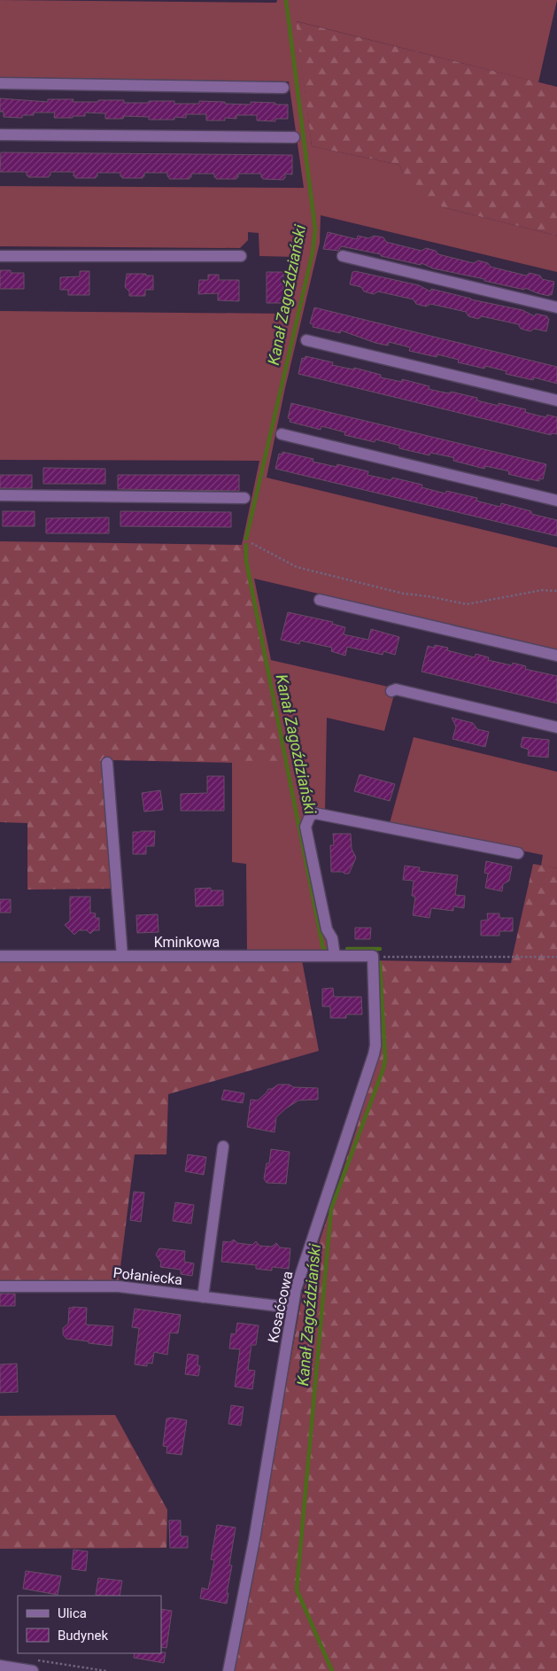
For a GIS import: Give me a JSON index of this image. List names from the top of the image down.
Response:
{
  "streets": {
    "street": ["Kminkowa", "Połaniecka", "Kosaćcowa"]
  },
  "crossings": [
    ["Kminkowa", "Kosaćcowa"],
    ["Połaniecka", "Kosaćcowa"]
  ],
  "water": ["Kanał Zagoździański"],
  "legend": ["Ulica", "Budynek"]
}
